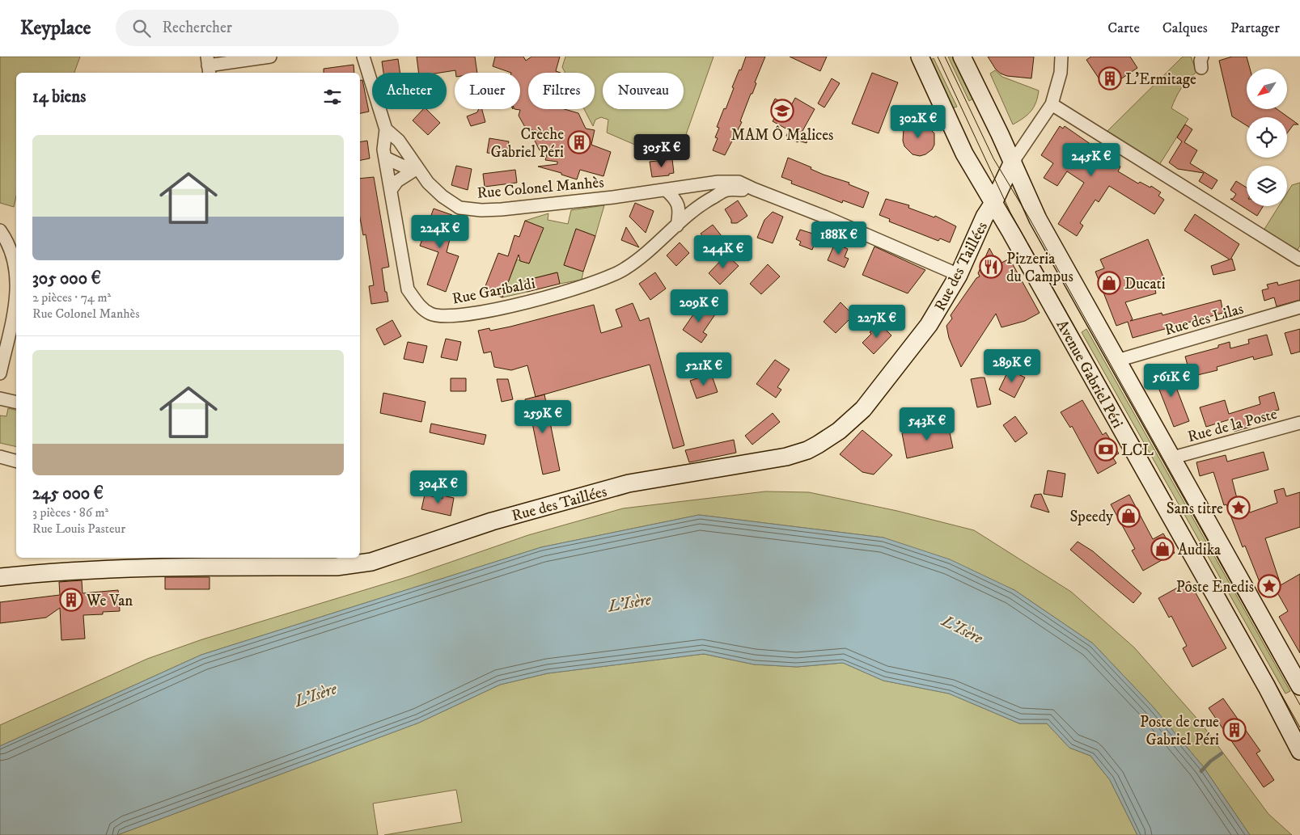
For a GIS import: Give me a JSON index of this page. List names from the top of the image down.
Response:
{
  "streets": {
    "main road": ["Rue des Taillées", "Avenue Gabriel Péri"],
    "street": [
      "Rue Colonel Manhès",
      "Rue Garibaldi",
      "Rue des Lilas",
      "Rue de la Poste"
    ]
  },
  "crossings": [
    ["Rue Colonel Manhès", "Rue des Taillées"],
    ["Rue Colonel Manhès", "Rue Garibaldi"],
    ["Rue des Taillées", "Avenue Gabriel Péri"],
    ["Rue des Lilas", "Avenue Gabriel Péri"],
    ["Avenue Gabriel Péri", "Rue de la Poste"]
  ],
  "water": ["L'Isère"],
  "places": {
    "building": [
      "L'Ermitage",
      "Crèche Gabriel Péri",
      "We Van",
      "Poste de crue Gabriel Péri"
    ],
    "school or university": ["MAM Ô Malices"],
    "restaurant": ["Pizzeria du Campus"],
    "shop": ["Ducati", "Speedy", "Audika"],
    "bank": ["LCL"],
    "place": ["Sans titre", "Poste Enedis"]
  },
  "north": "bottom left",
  "page": {
    "header": "Keyplace",
    "search": "Rechercher",
    "nav": ["Carte", "Calques", "Partager"],
    "chip": [
      "Acheter",
      "Louer",
      "Filtres",
      "Nouveau"
    ],
    "heading": "14 biens",
    "price": [
      "302K €",
      "305K €",
      "245K €",
      "224K €",
      "188K €",
      "244K €",
      "209K €",
      "227K €",
      "289K €",
      "521K €",
      "561K €",
      "259K €",
      "543K €",
      "304K €"
    ],
    "list": [
      {
        "name": "305 000 €",
        "note": "2 pièces · 74 m² · Rue Colonel Manhès"
      },
      {
        "name": "245 000 €",
        "note": "3 pièces · 86 m² · Rue Louis Pasteur"
      }
    ]
  }
}
